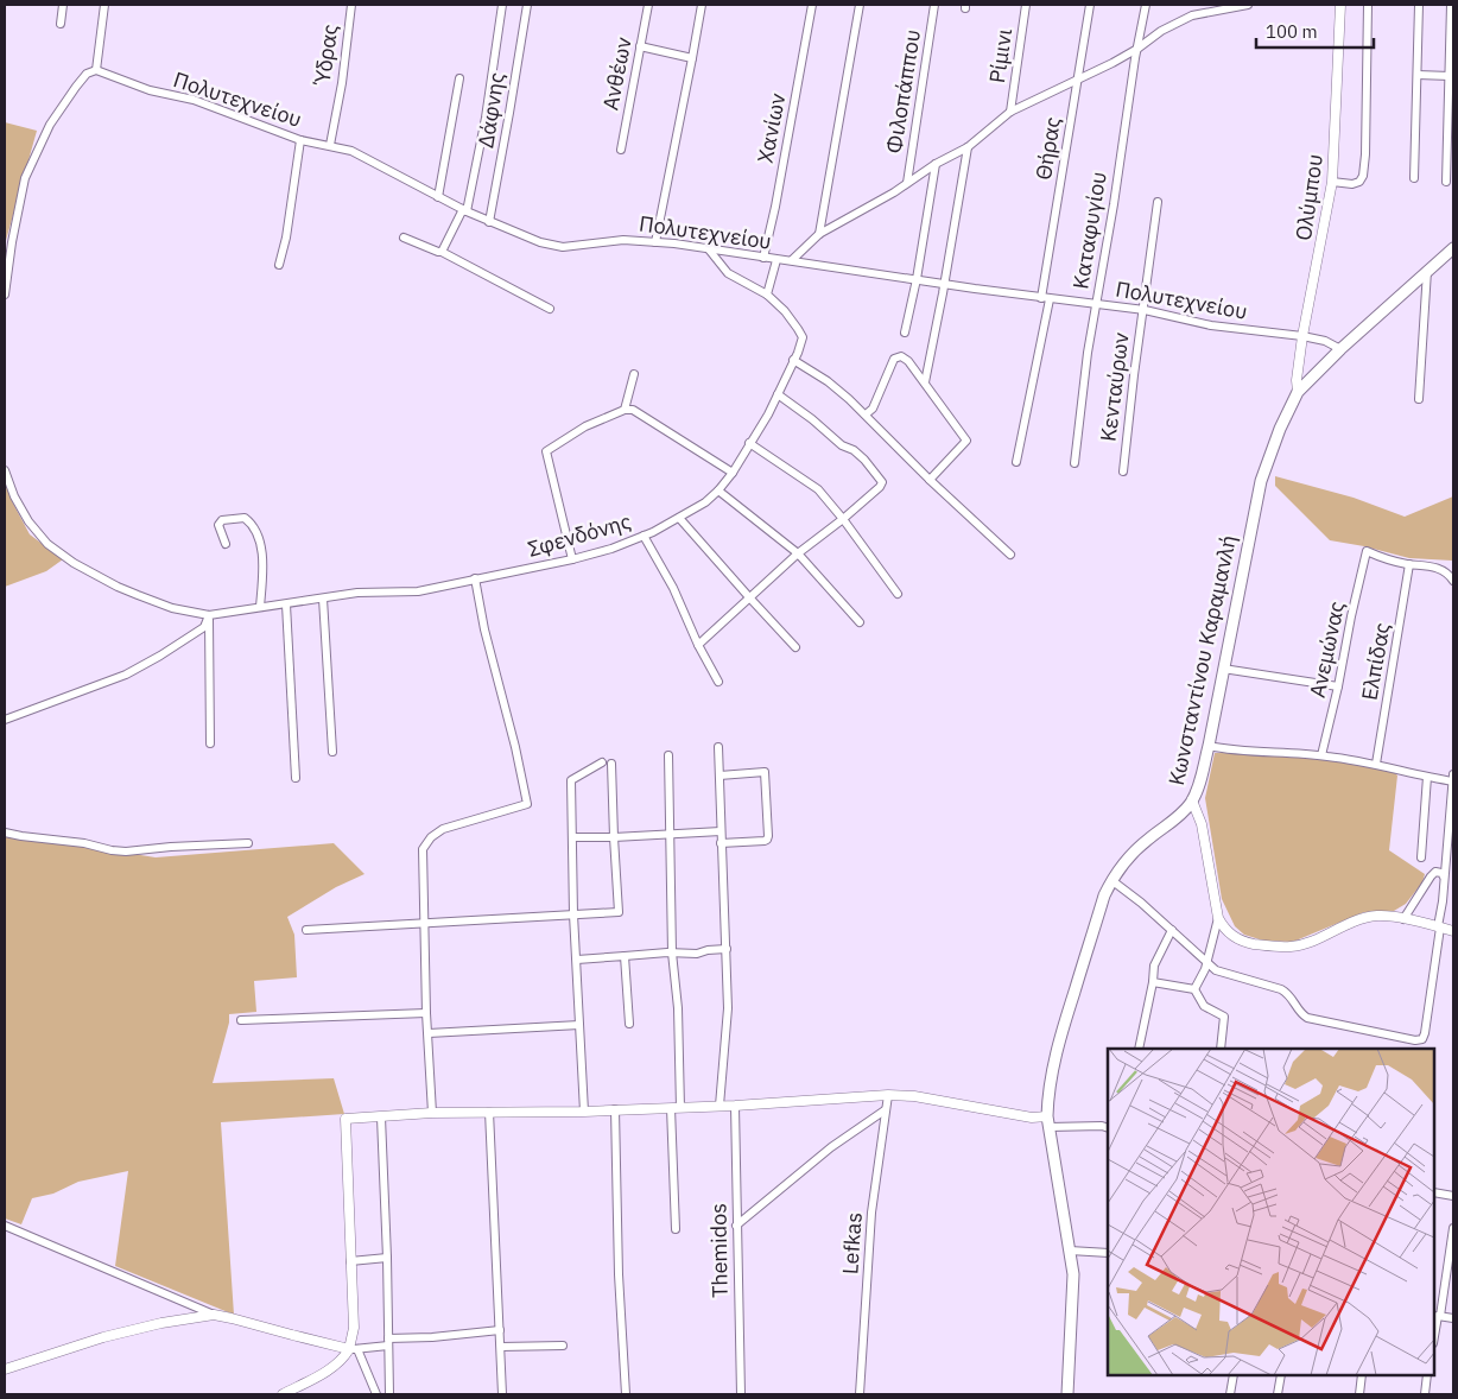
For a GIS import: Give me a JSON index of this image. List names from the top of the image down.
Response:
{
  "streets": {
    "main road": ["Κωνσταντίνου Καραμανλή"],
    "street": [
      "Ύδρας",
      "Ρίμινι",
      "Ανθέων",
      "Φιλοπάππου",
      "Πολυτεχνείου",
      "Δάφνης",
      "Χανίων",
      "Θήρας",
      "Ολύμπου",
      "Καταφυγίου",
      "Κενταύρων",
      "Σφενδόνης",
      "Ανεμώνας",
      "Ελπίδας",
      "Lefkas",
      "Themidos"
    ]
  },
  "crossings": [
    ["Ύδρας", "Πολυτεχνείου"],
    ["Πολυτεχνείου", "Δάφνης"],
    ["Πολυτεχνείου", "Χανίων"],
    ["Πολυτεχνείου", "Θήρας"],
    ["Πολυτεχνείου", "Ολύμπου"],
    ["Πολυτεχνείου", "Καταφυγίου"],
    ["Πολυτεχνείου", "Κενταύρων"],
    ["Πολυτεχνείου", "Κωνσταντίνου Καραμανλή"],
    ["Ολύμπου", "Κωνσταντίνου Καραμανλή"],
    ["Ανεμώνας", "Ελπίδας"]
  ],
  "scale_bar": "100 m"
}
